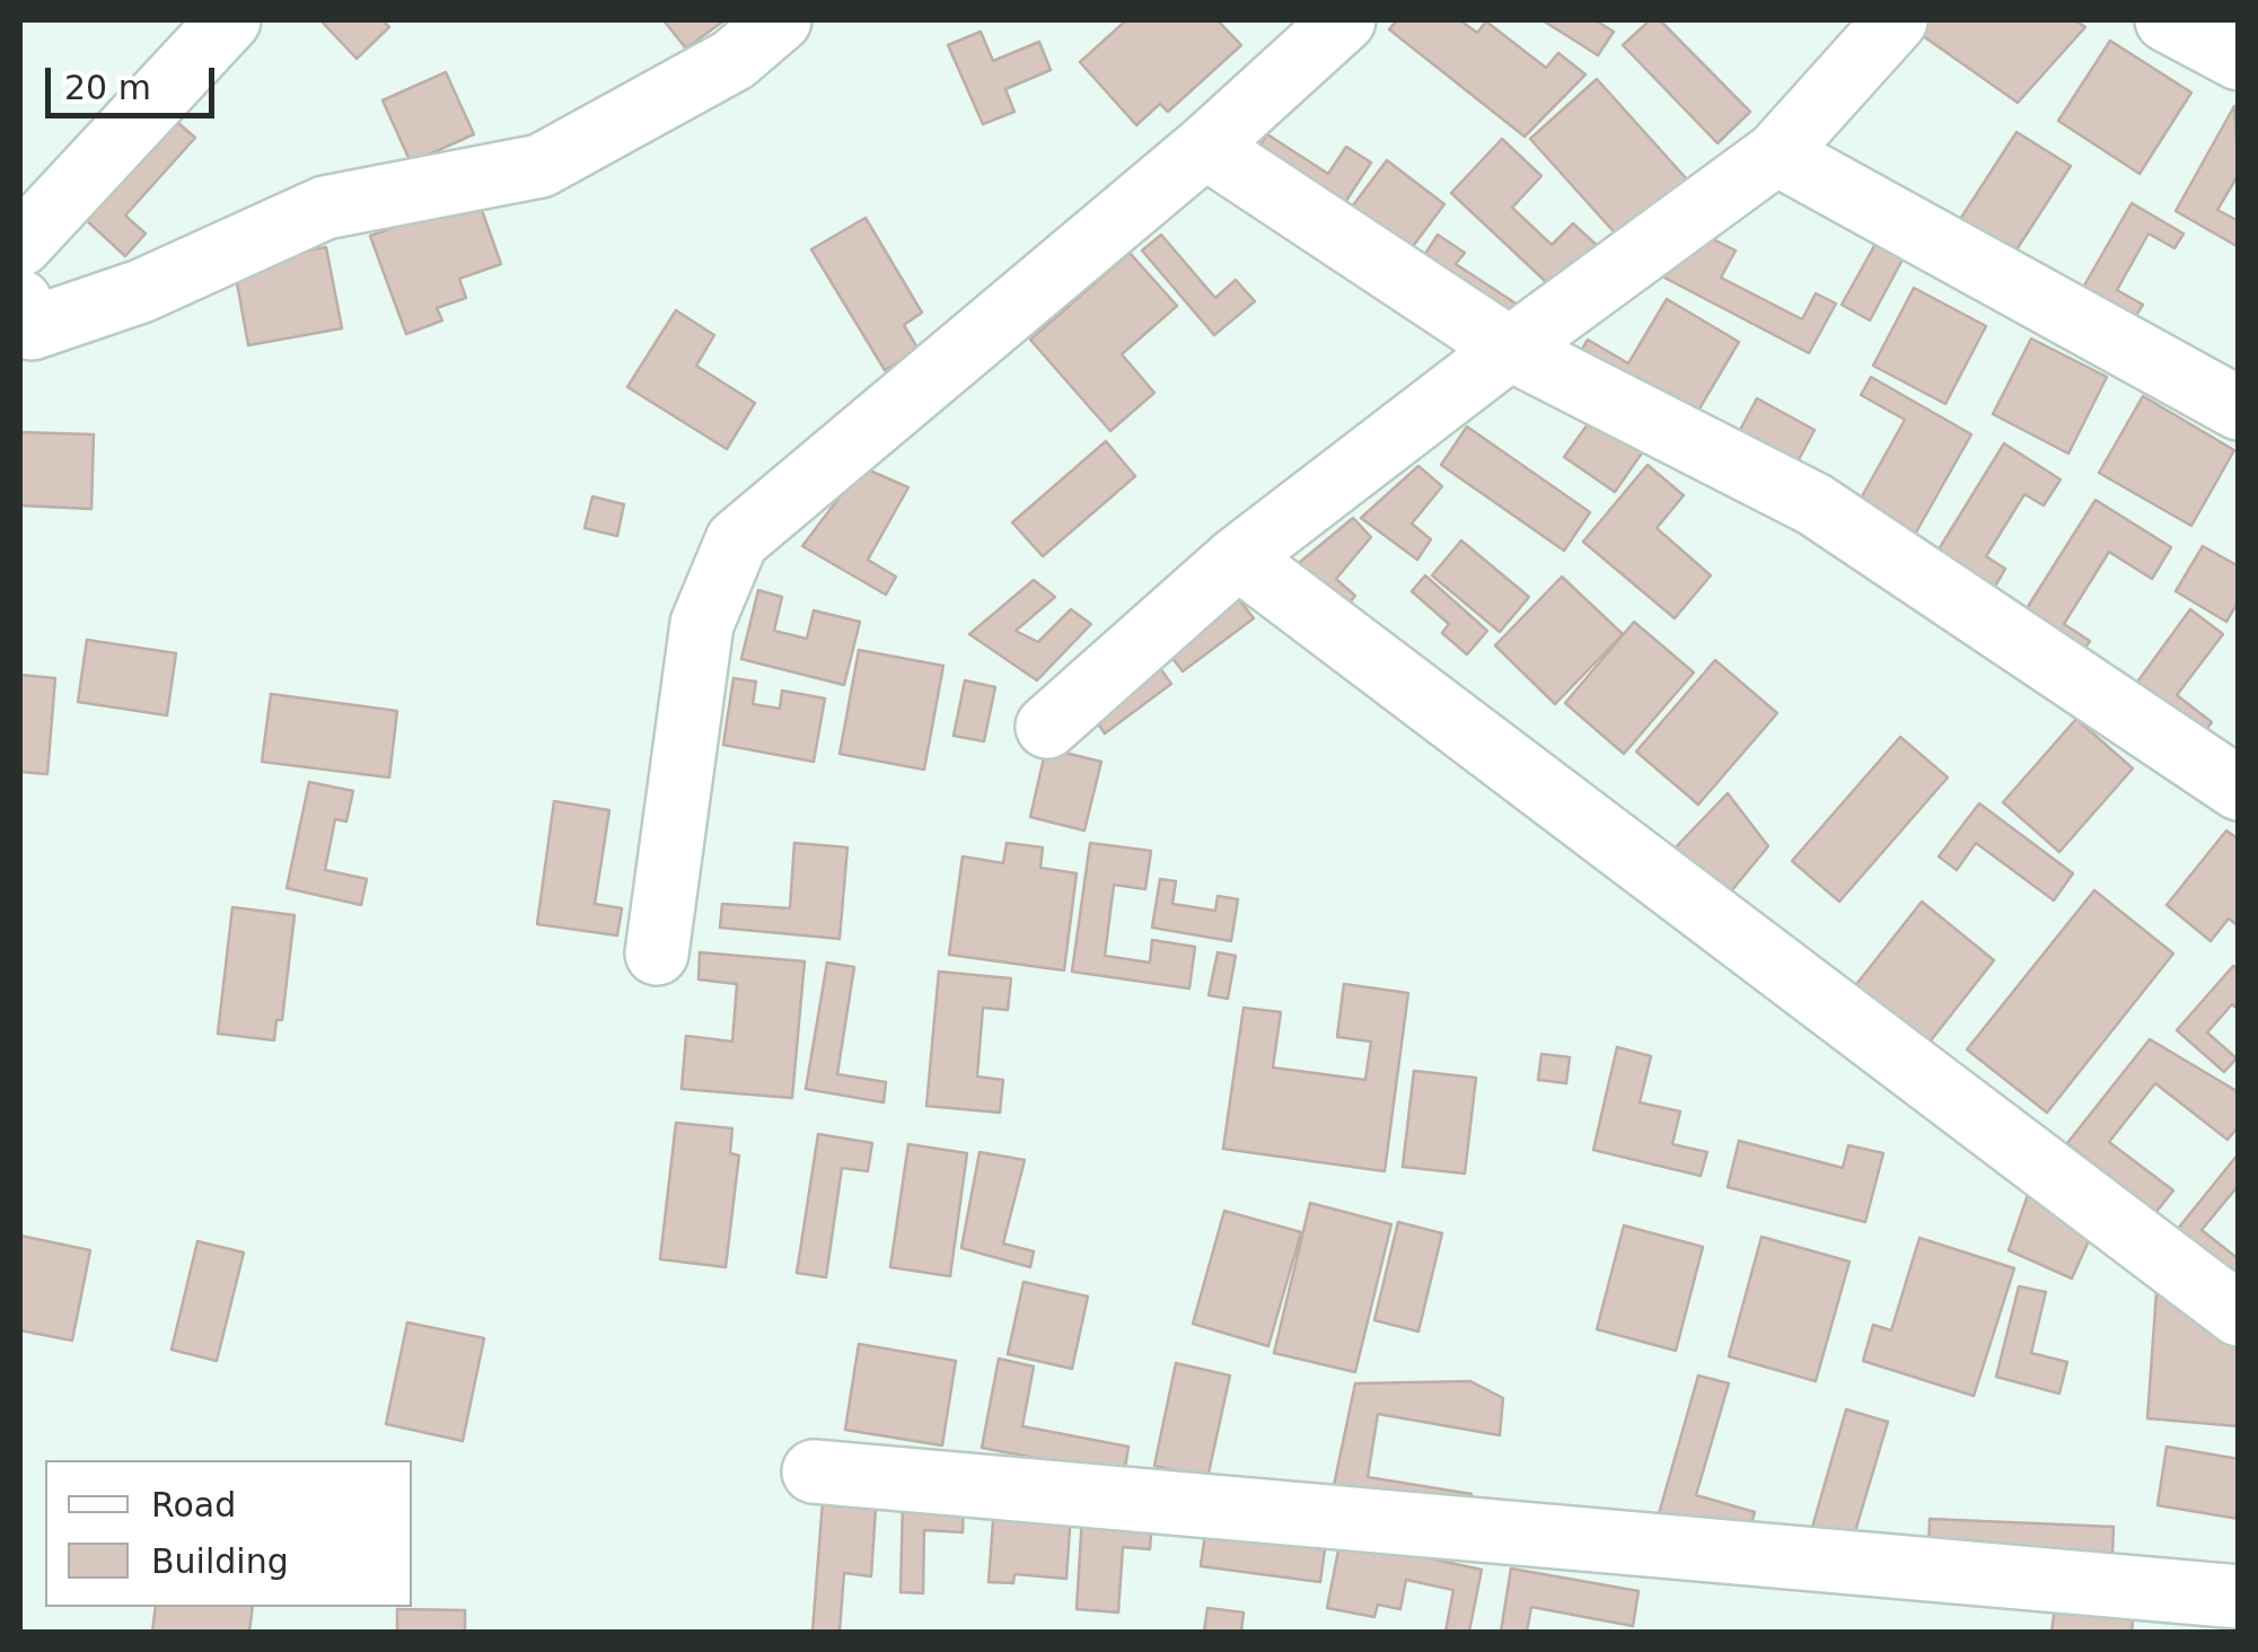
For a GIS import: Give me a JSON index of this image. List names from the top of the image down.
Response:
{
  "legend": ["Road", "Building"],
  "scale_bar": "20 m"
}
